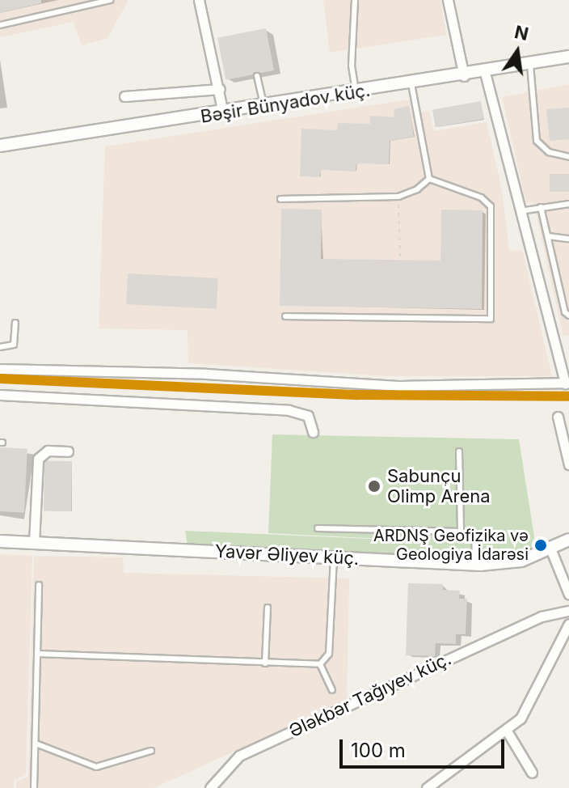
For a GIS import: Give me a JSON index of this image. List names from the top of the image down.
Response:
{
  "streets": {
    "street": ["Bəşir Bünyadov küç.", "Yavər Əliyev küç.", "Ələkbər Tağıyev küç."]
  },
  "places": ["Sabunçu Olimp Arena", "ARDNŞ Geofizika vә Geologiya İdarәsi"],
  "scale_bar": "100 m",
  "north": "top"
}
